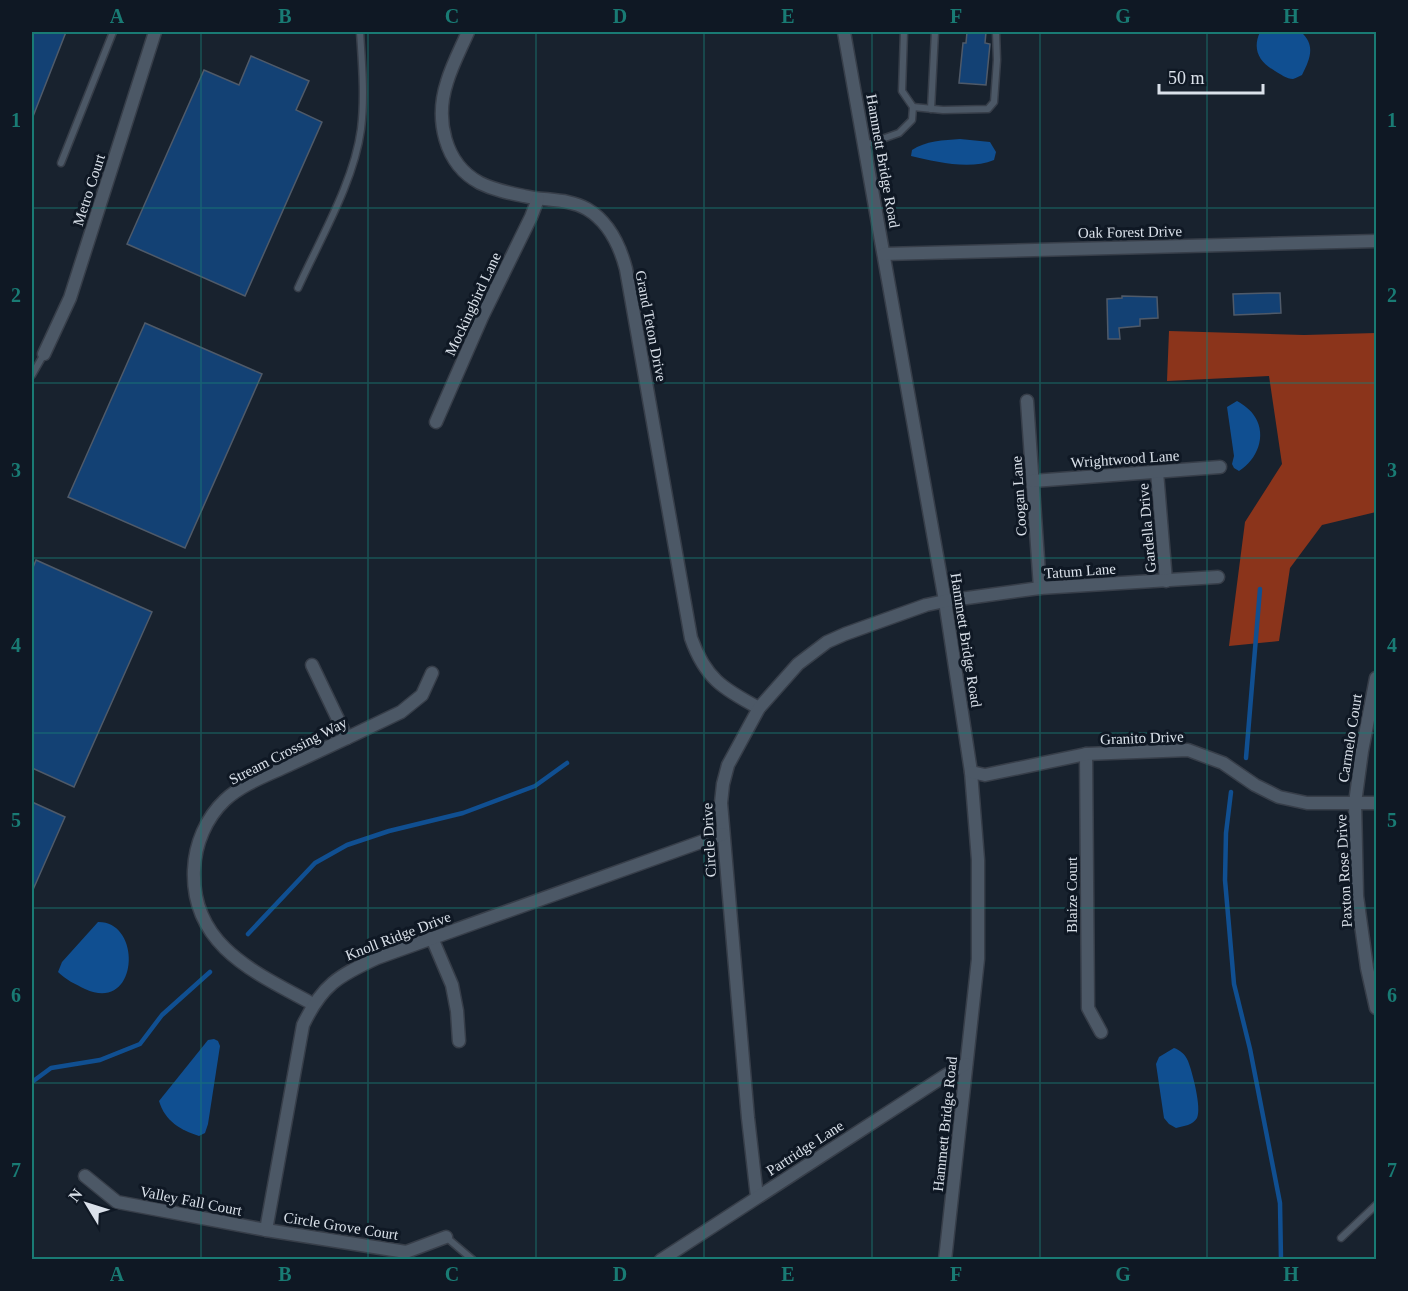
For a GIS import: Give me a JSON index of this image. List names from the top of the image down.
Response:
{
  "streets": {
    "street": [
      "Hammett Bridge Road",
      "Metro Court",
      "Oak Forest Drive",
      "Mockingbird Lane",
      "Grand Teton Drive",
      "Wrightwood Lane",
      "Coogan Lane",
      "Gardella Drive",
      "Tatum Lane",
      "Granito Drive",
      "Carmelo Court",
      "Stream Crossing Way",
      "Circle Drive",
      "Paxton Rose Drive",
      "Blaize Court",
      "Knoll Ridge Drive",
      "Partridge Lane",
      "Valley Fall Court",
      "Circle Grove Court"
    ]
  },
  "crossings": [
    ["Hammett Bridge Road", "Oak Forest Drive"],
    ["Hammett Bridge Road", "Tatum Lane"],
    ["Hammett Bridge Road", "Granito Drive"],
    ["Hammett Bridge Road", "Circle Drive"],
    ["Hammett Bridge Road", "Partridge Lane"],
    ["Mockingbird Lane", "Grand Teton Drive"],
    ["Grand Teton Drive", "Circle Drive"],
    ["Wrightwood Lane", "Coogan Lane"],
    ["Wrightwood Lane", "Gardella Drive"],
    ["Coogan Lane", "Tatum Lane"],
    ["Gardella Drive", "Tatum Lane"],
    ["Tatum Lane", "Circle Drive"],
    ["Granito Drive", "Carmelo Court"],
    ["Granito Drive", "Paxton Rose Drive"],
    ["Granito Drive", "Blaize Court"],
    ["Carmelo Court", "Paxton Rose Drive"],
    ["Stream Crossing Way", "Knoll Ridge Drive"],
    ["Circle Drive", "Knoll Ridge Drive"],
    ["Circle Drive", "Partridge Lane"],
    ["Knoll Ridge Drive", "Valley Fall Court"],
    ["Knoll Ridge Drive", "Circle Grove Court"],
    ["Valley Fall Court", "Circle Grove Court"]
  ],
  "scale_bar": "50 m",
  "north": "top left",
  "grid": {
    "columns": [
      "A",
      "B",
      "C",
      "D",
      "E",
      "F",
      "G",
      "H"
    ],
    "rows": [
      "1",
      "2",
      "3",
      "4",
      "5",
      "6",
      "7"
    ]
  }
}
